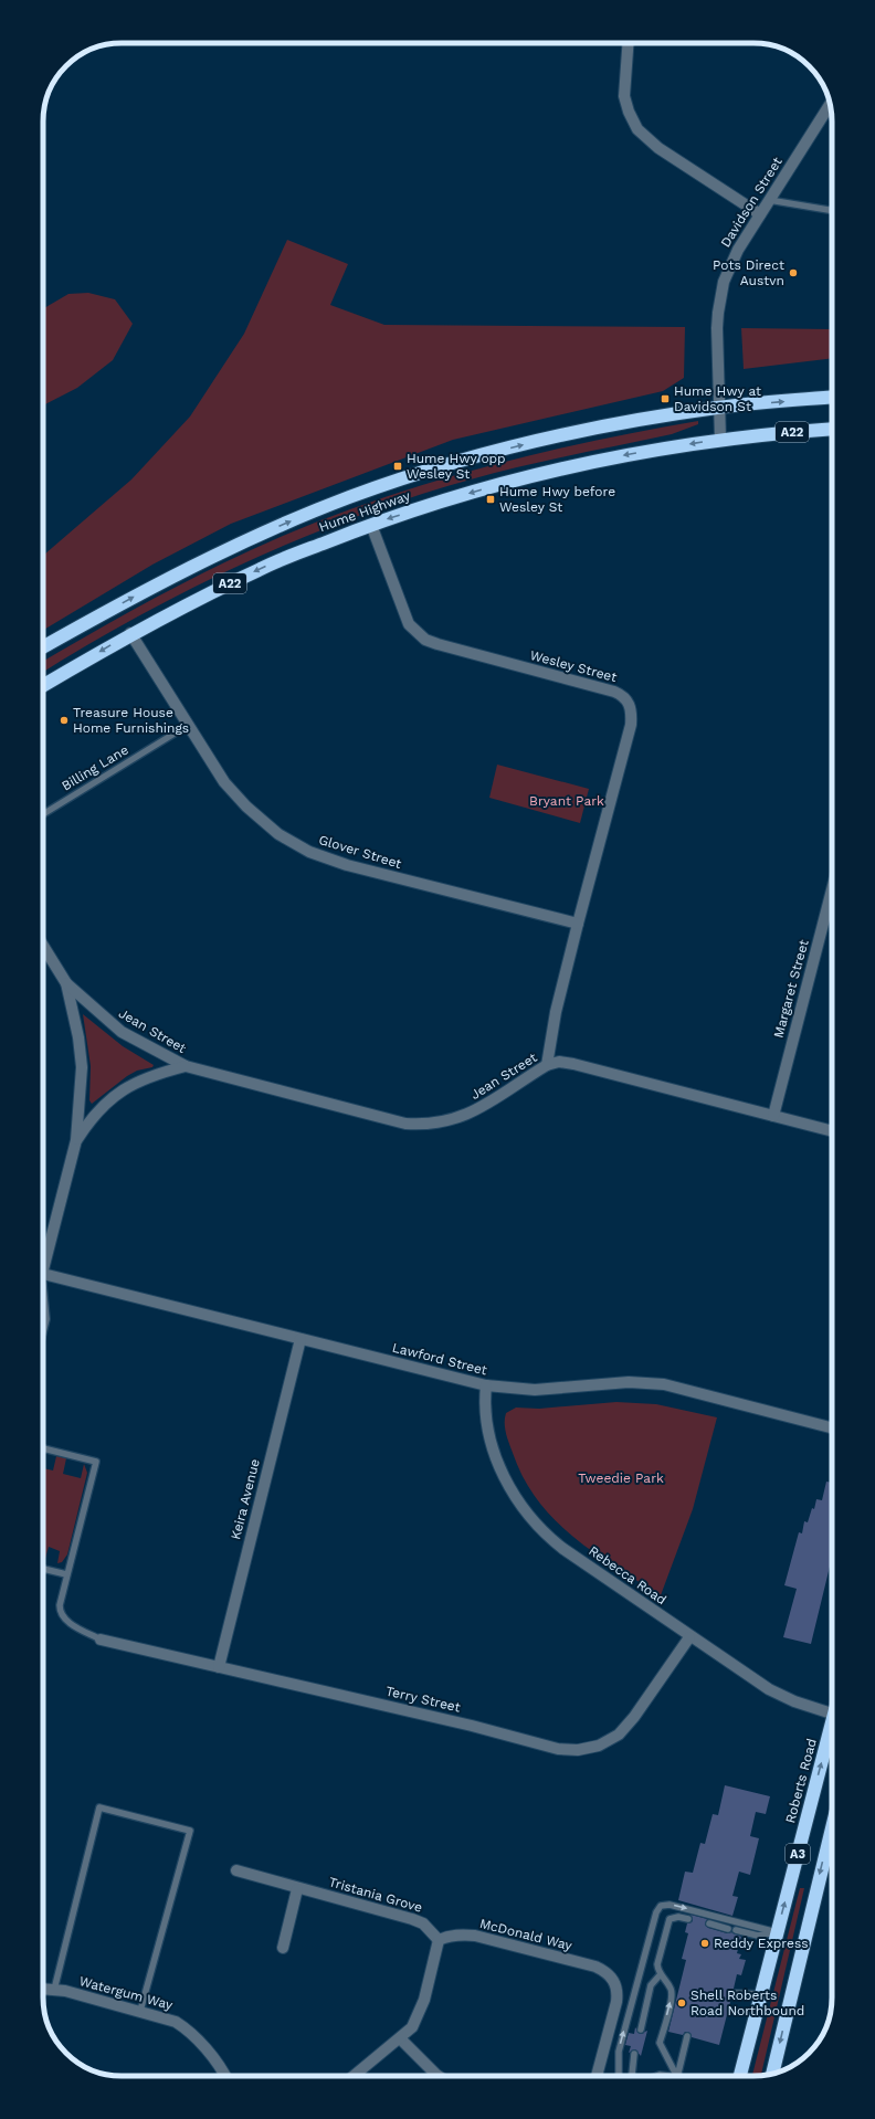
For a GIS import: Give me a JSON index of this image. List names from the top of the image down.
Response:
{
  "streets": {
    "highway": [
      "A22",
      "Hume Highway",
      "Roberts Road",
      "A3"
    ],
    "street": [
      "Davidson Street",
      "Wesley Street",
      "Glover Street",
      "Margaret Street",
      "Jean Street",
      "Lawford Street",
      "Keira Avenue",
      "Rebecca Road",
      "Terry Street",
      "Tristania Grove",
      "McDonald Way",
      "Watergum Way"
    ],
    "lane": ["Billing Lane"]
  },
  "crossings": [
    ["Davidson Street", "Hume Highway"],
    ["Hume Highway", "Wesley Street"],
    ["Hume Highway", "Glover Street"],
    ["Wesley Street", "Glover Street"],
    ["Wesley Street", "Jean Street"],
    ["Billing Lane", "Glover Street"],
    ["Margaret Street", "Jean Street"],
    ["Lawford Street", "Keira Avenue"],
    ["Lawford Street", "Rebecca Road"],
    ["Keira Avenue", "Terry Street"],
    ["Rebecca Road", "Terry Street"],
    ["Tristania Grove", "McDonald Way"]
  ],
  "parks": ["Bryant Park", "Tweedie Park"],
  "places": {
    "other": [
      "Pots Direct Austvn",
      "Treasure House Home Furnishings",
      "Reddy Express",
      "Shell Roberts Road Northbound"
    ],
    "transit": ["Hume Hwy at Davidson St", "Hume Hwy opp Wesley St", "Hume Hwy before Wesley St"]
  }
}
